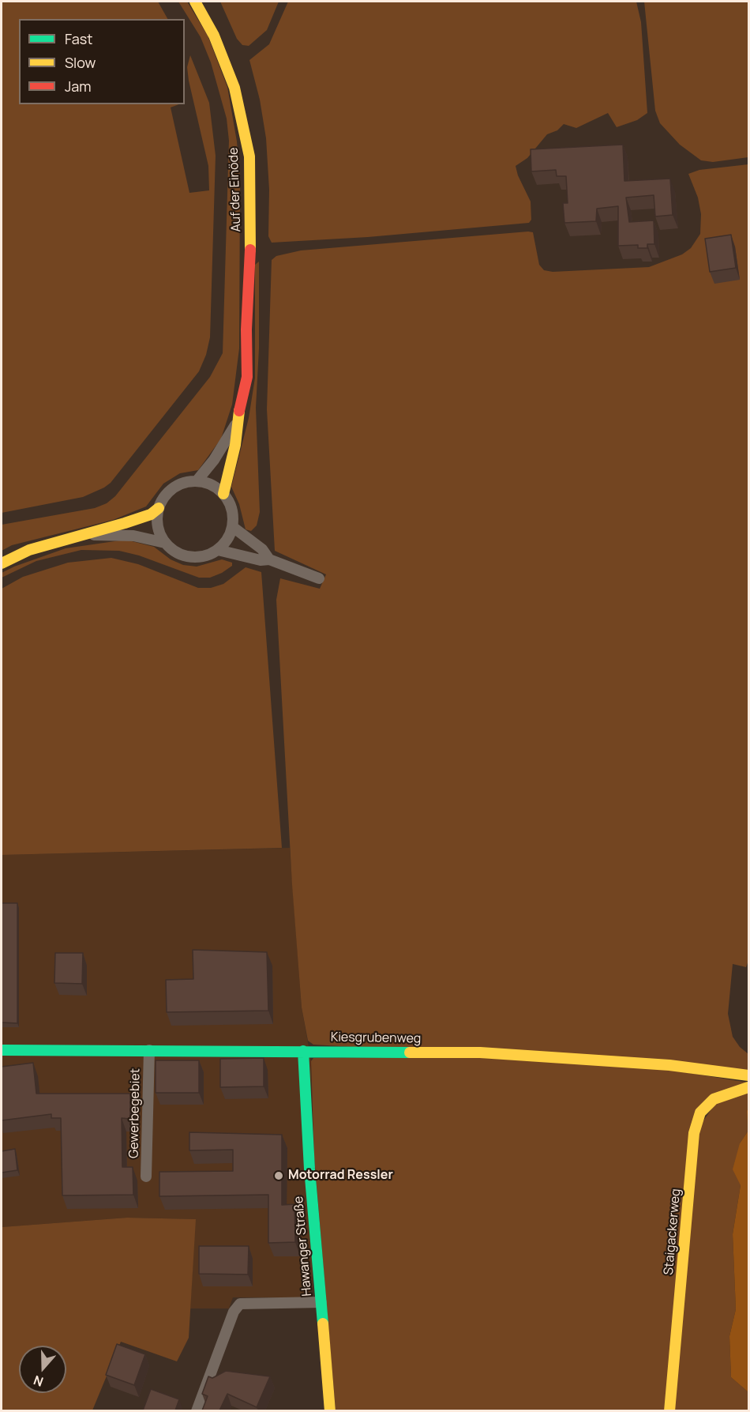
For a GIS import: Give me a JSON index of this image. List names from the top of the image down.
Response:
{
  "streets": {
    "street": [
      "Auf der Einöde",
      "Kiesgrubenweg",
      "Gewerbegebiet",
      "Staigackerweg",
      "Hawanger Straße"
    ]
  },
  "crossings": [
    ["Kiesgrubenweg", "Gewerbegebiet"],
    ["Kiesgrubenweg", "Hawanger Straße"]
  ],
  "places": ["Motorrad Ressler"],
  "legend": ["Fast", "Slow", "Jam"],
  "north": "bottom"
}
